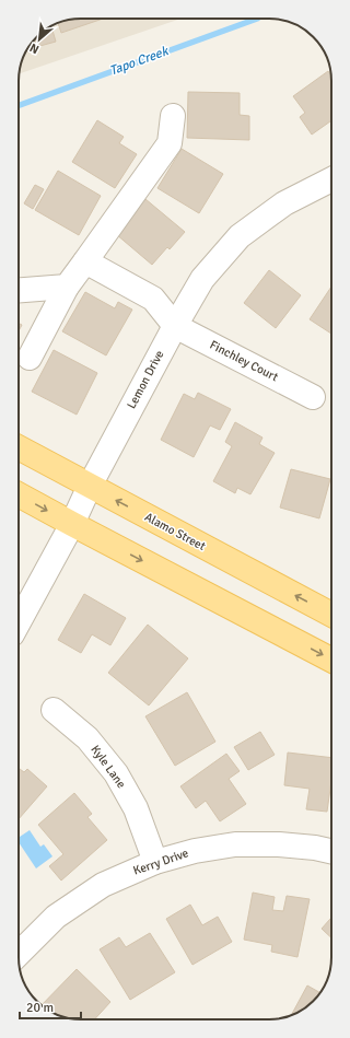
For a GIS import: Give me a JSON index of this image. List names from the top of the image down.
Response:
{
  "streets": {
    "main road": ["Alamo Street"],
    "street": [
      "Finchley Court",
      "Lemon Drive",
      "Kyle Lane",
      "Kerry Drive"
    ]
  },
  "crossings": [
    ["Finchley Court", "Lemon Drive"],
    ["Lemon Drive", "Alamo Street"],
    ["Kyle Lane", "Kerry Drive"]
  ],
  "water": ["Tapo Creek"],
  "scale_bar": "20 m",
  "north": "bottom left"
}
